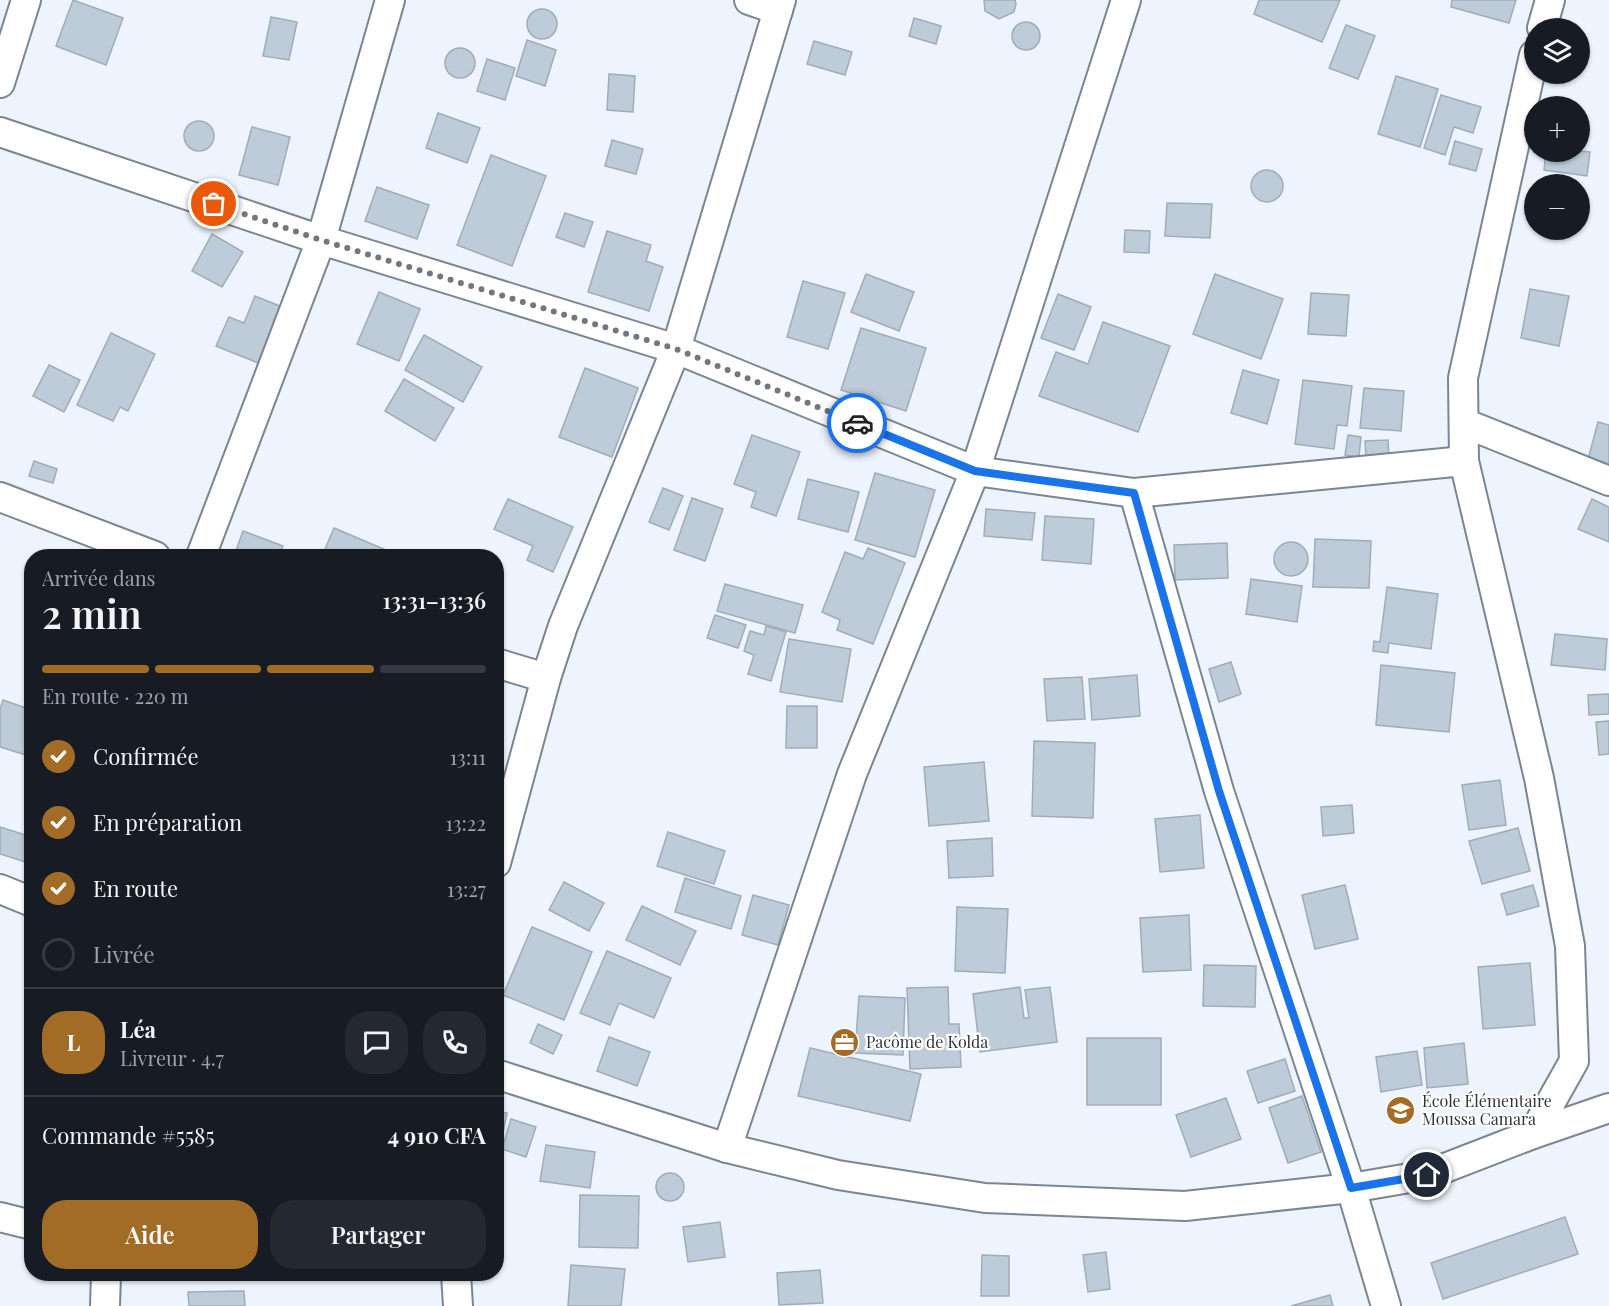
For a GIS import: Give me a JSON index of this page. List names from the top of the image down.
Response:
{
  "places": {
    "office": ["Pacôme de Kolda"],
    "school or university": ["École Élémentaire Moussa Camara"]
  },
  "page": {
    "map_buttons": ["+", "−"],
    "heading": ["2 min", "Arrivée dans", "13:31–13:36"],
    "panel": [
      "Léa",
      "Livreur · 4.7",
      "Commande #5585",
      "4 910 CFA"
    ],
    "bar": "En route · 220 m",
    "list": [
      ["Confirmée", "13:11"],
      ["En préparation", "13:22"],
      ["En route", "13:27"],
      "Livrée"
    ],
    "round": "L",
    "buttons": ["Aide", "Partager"]
  }
}
